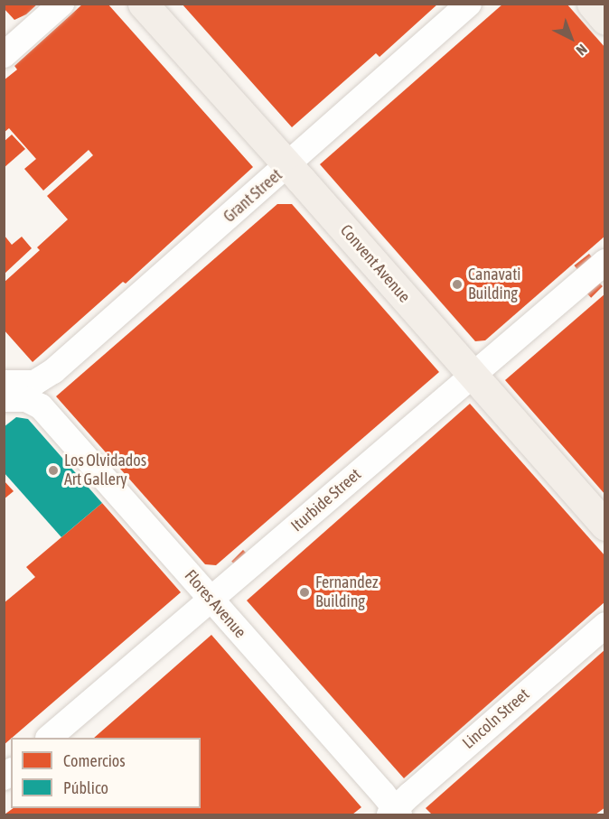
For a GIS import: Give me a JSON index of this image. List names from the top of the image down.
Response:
{
  "streets": {
    "main road": ["Convent Avenue"],
    "street": [
      "Grant Street",
      "Iturbide Street",
      "Flores Avenue",
      "Lincoln Street"
    ]
  },
  "crossings": [
    ["Grant Street", "Convent Avenue"],
    ["Grant Street", "Flores Avenue"],
    ["Convent Avenue", "Iturbide Street"],
    ["Iturbide Street", "Flores Avenue"],
    ["Flores Avenue", "Lincoln Street"]
  ],
  "places": ["Canavati Building", "Los Olvidados Art Gallery", "Fernandez Building"],
  "legend": ["Comercios", "Público"],
  "north": "bottom right"
}
